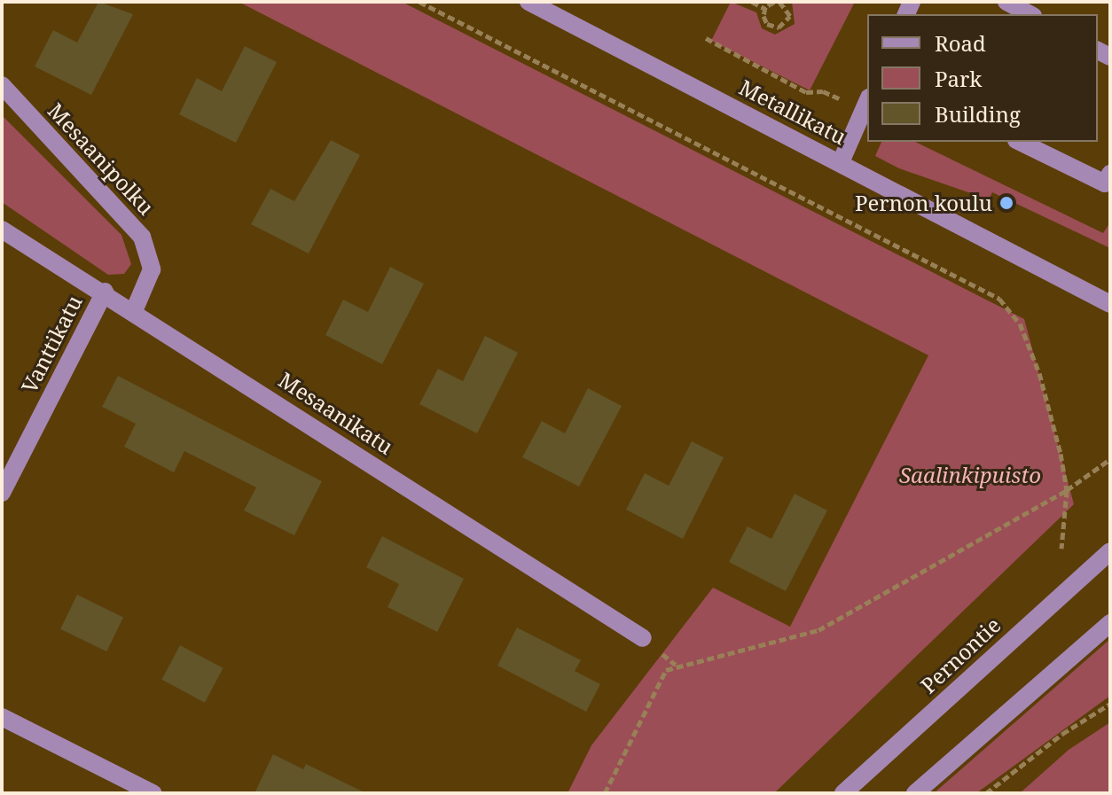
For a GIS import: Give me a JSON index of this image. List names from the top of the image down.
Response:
{
  "streets": {
    "street": [
      "Metallikatu",
      "Mesaanipolku",
      "Vanttikatu",
      "Mesaanikatu",
      "Pernontie"
    ]
  },
  "crossings": [
    ["Mesaanipolku", "Mesaanikatu"],
    ["Vanttikatu", "Mesaanikatu"]
  ],
  "parks": ["Saalinkipuisto"],
  "places": ["Pernon koulu"],
  "legend": ["Road", "Park", "Building"]
}
